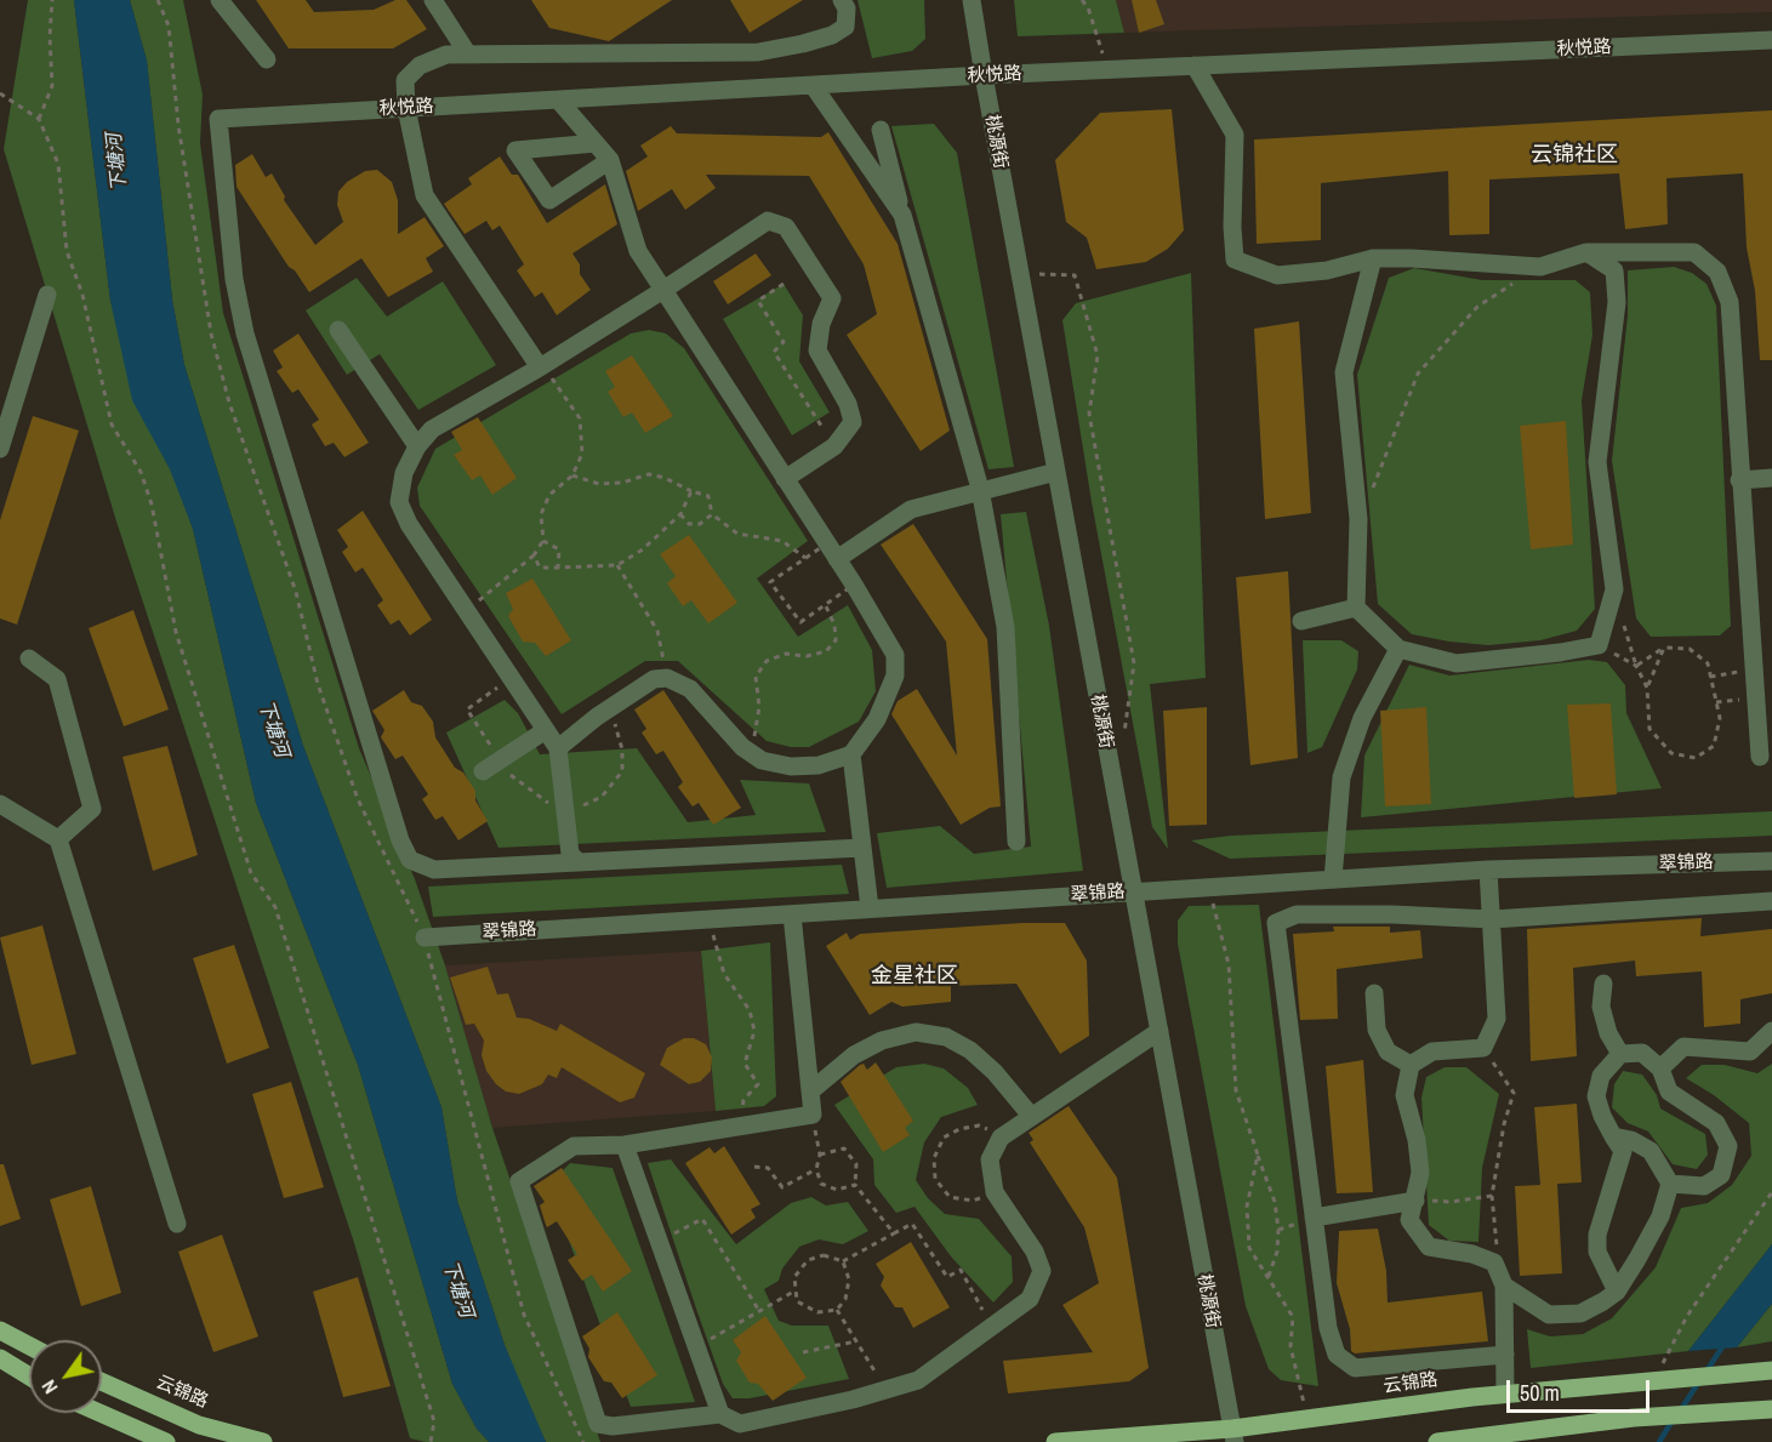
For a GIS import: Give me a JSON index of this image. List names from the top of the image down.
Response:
{
  "streets": {
    "main road": ["云锦路"],
    "street": ["秋悦路", "桃源街", "翠锦路"]
  },
  "crossings": [
    ["秋悦路", "桃源街"],
    ["桃源街", "翠锦路"],
    ["桃源街", "云锦路"]
  ],
  "districts": ["云锦社区", "金星社区"],
  "water": ["下塘河"],
  "scale_bar": "50 m",
  "north": "bottom left"
}
